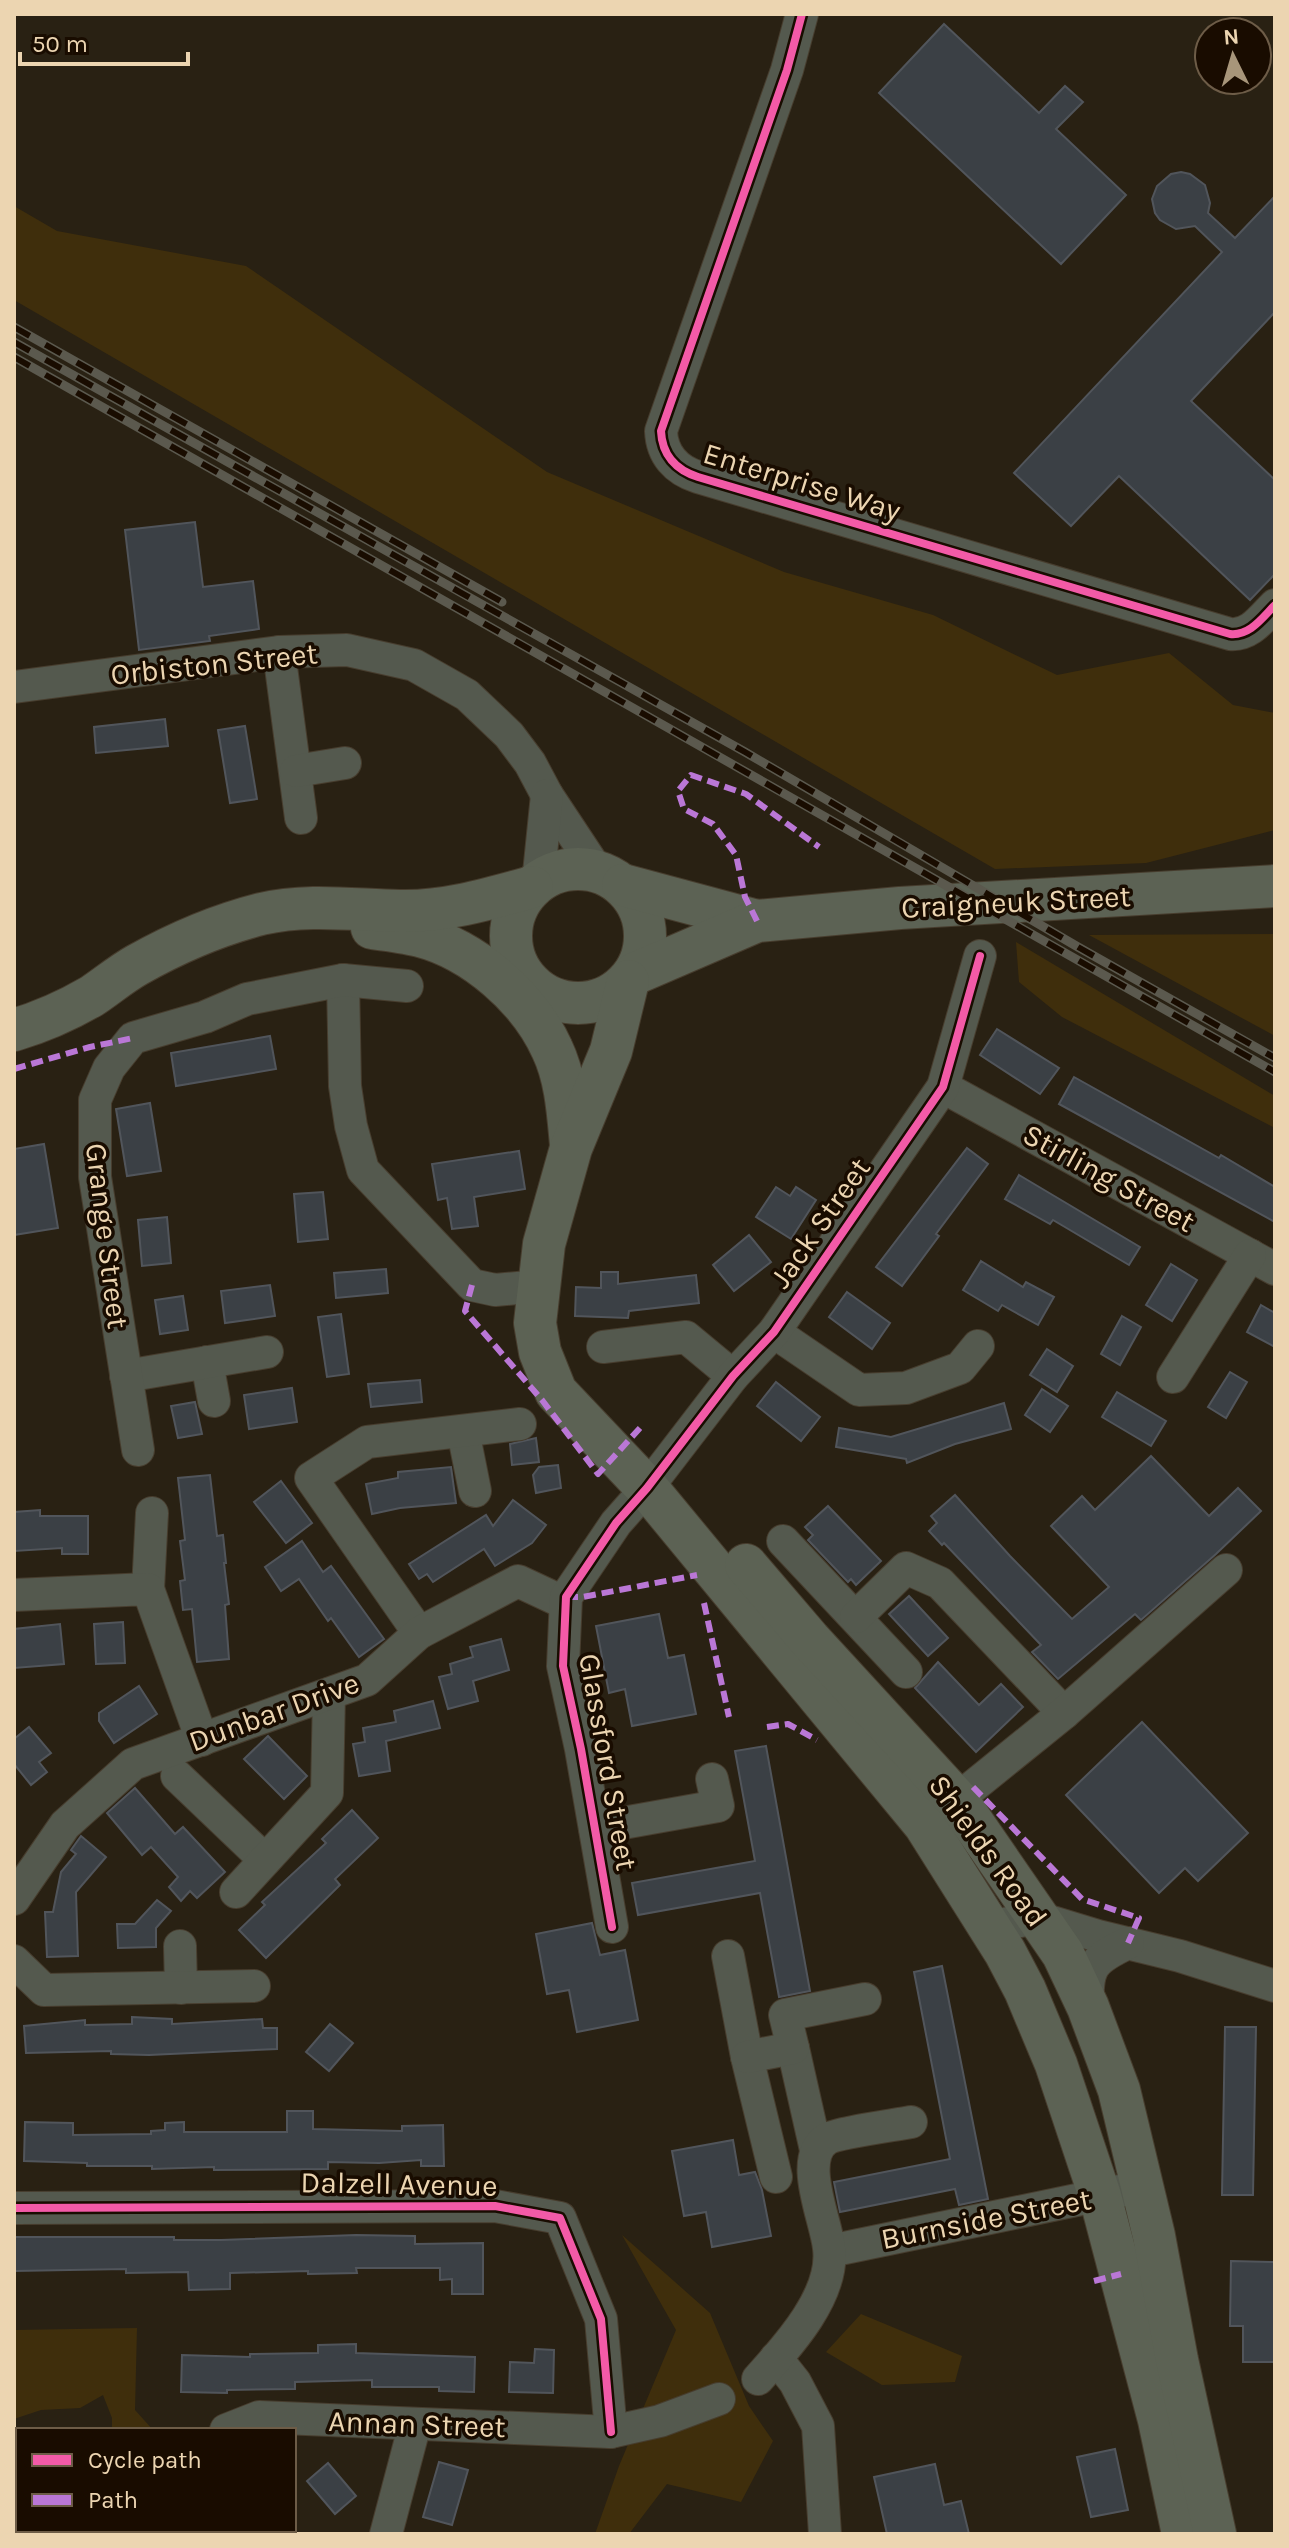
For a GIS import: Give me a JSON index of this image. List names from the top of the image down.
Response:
{
  "streets": {
    "main road": ["Craigneuk Street", "Shields Road"],
    "street": [
      "Enterprise Way",
      "Orbiston Street",
      "Stirling Street",
      "Jack Street",
      "Grange Street",
      "Dunbar Drive",
      "Glassford Street",
      "Dalzell Avenue",
      "Burnside Street",
      "Annan Street"
    ]
  },
  "crossings": [
    ["Orbiston Street", "Craigneuk Street"],
    ["Orbiston Street", "Shields Road"],
    ["Craigneuk Street", "Shields Road"],
    ["Stirling Street", "Jack Street"],
    ["Jack Street", "Shields Road"],
    ["Dunbar Drive", "Glassford Street"],
    ["Shields Road", "Burnside Street"],
    ["Dalzell Avenue", "Annan Street"]
  ],
  "legend": ["Cycle path", "Path"],
  "scale_bar": "50 m",
  "north": "top"
}
